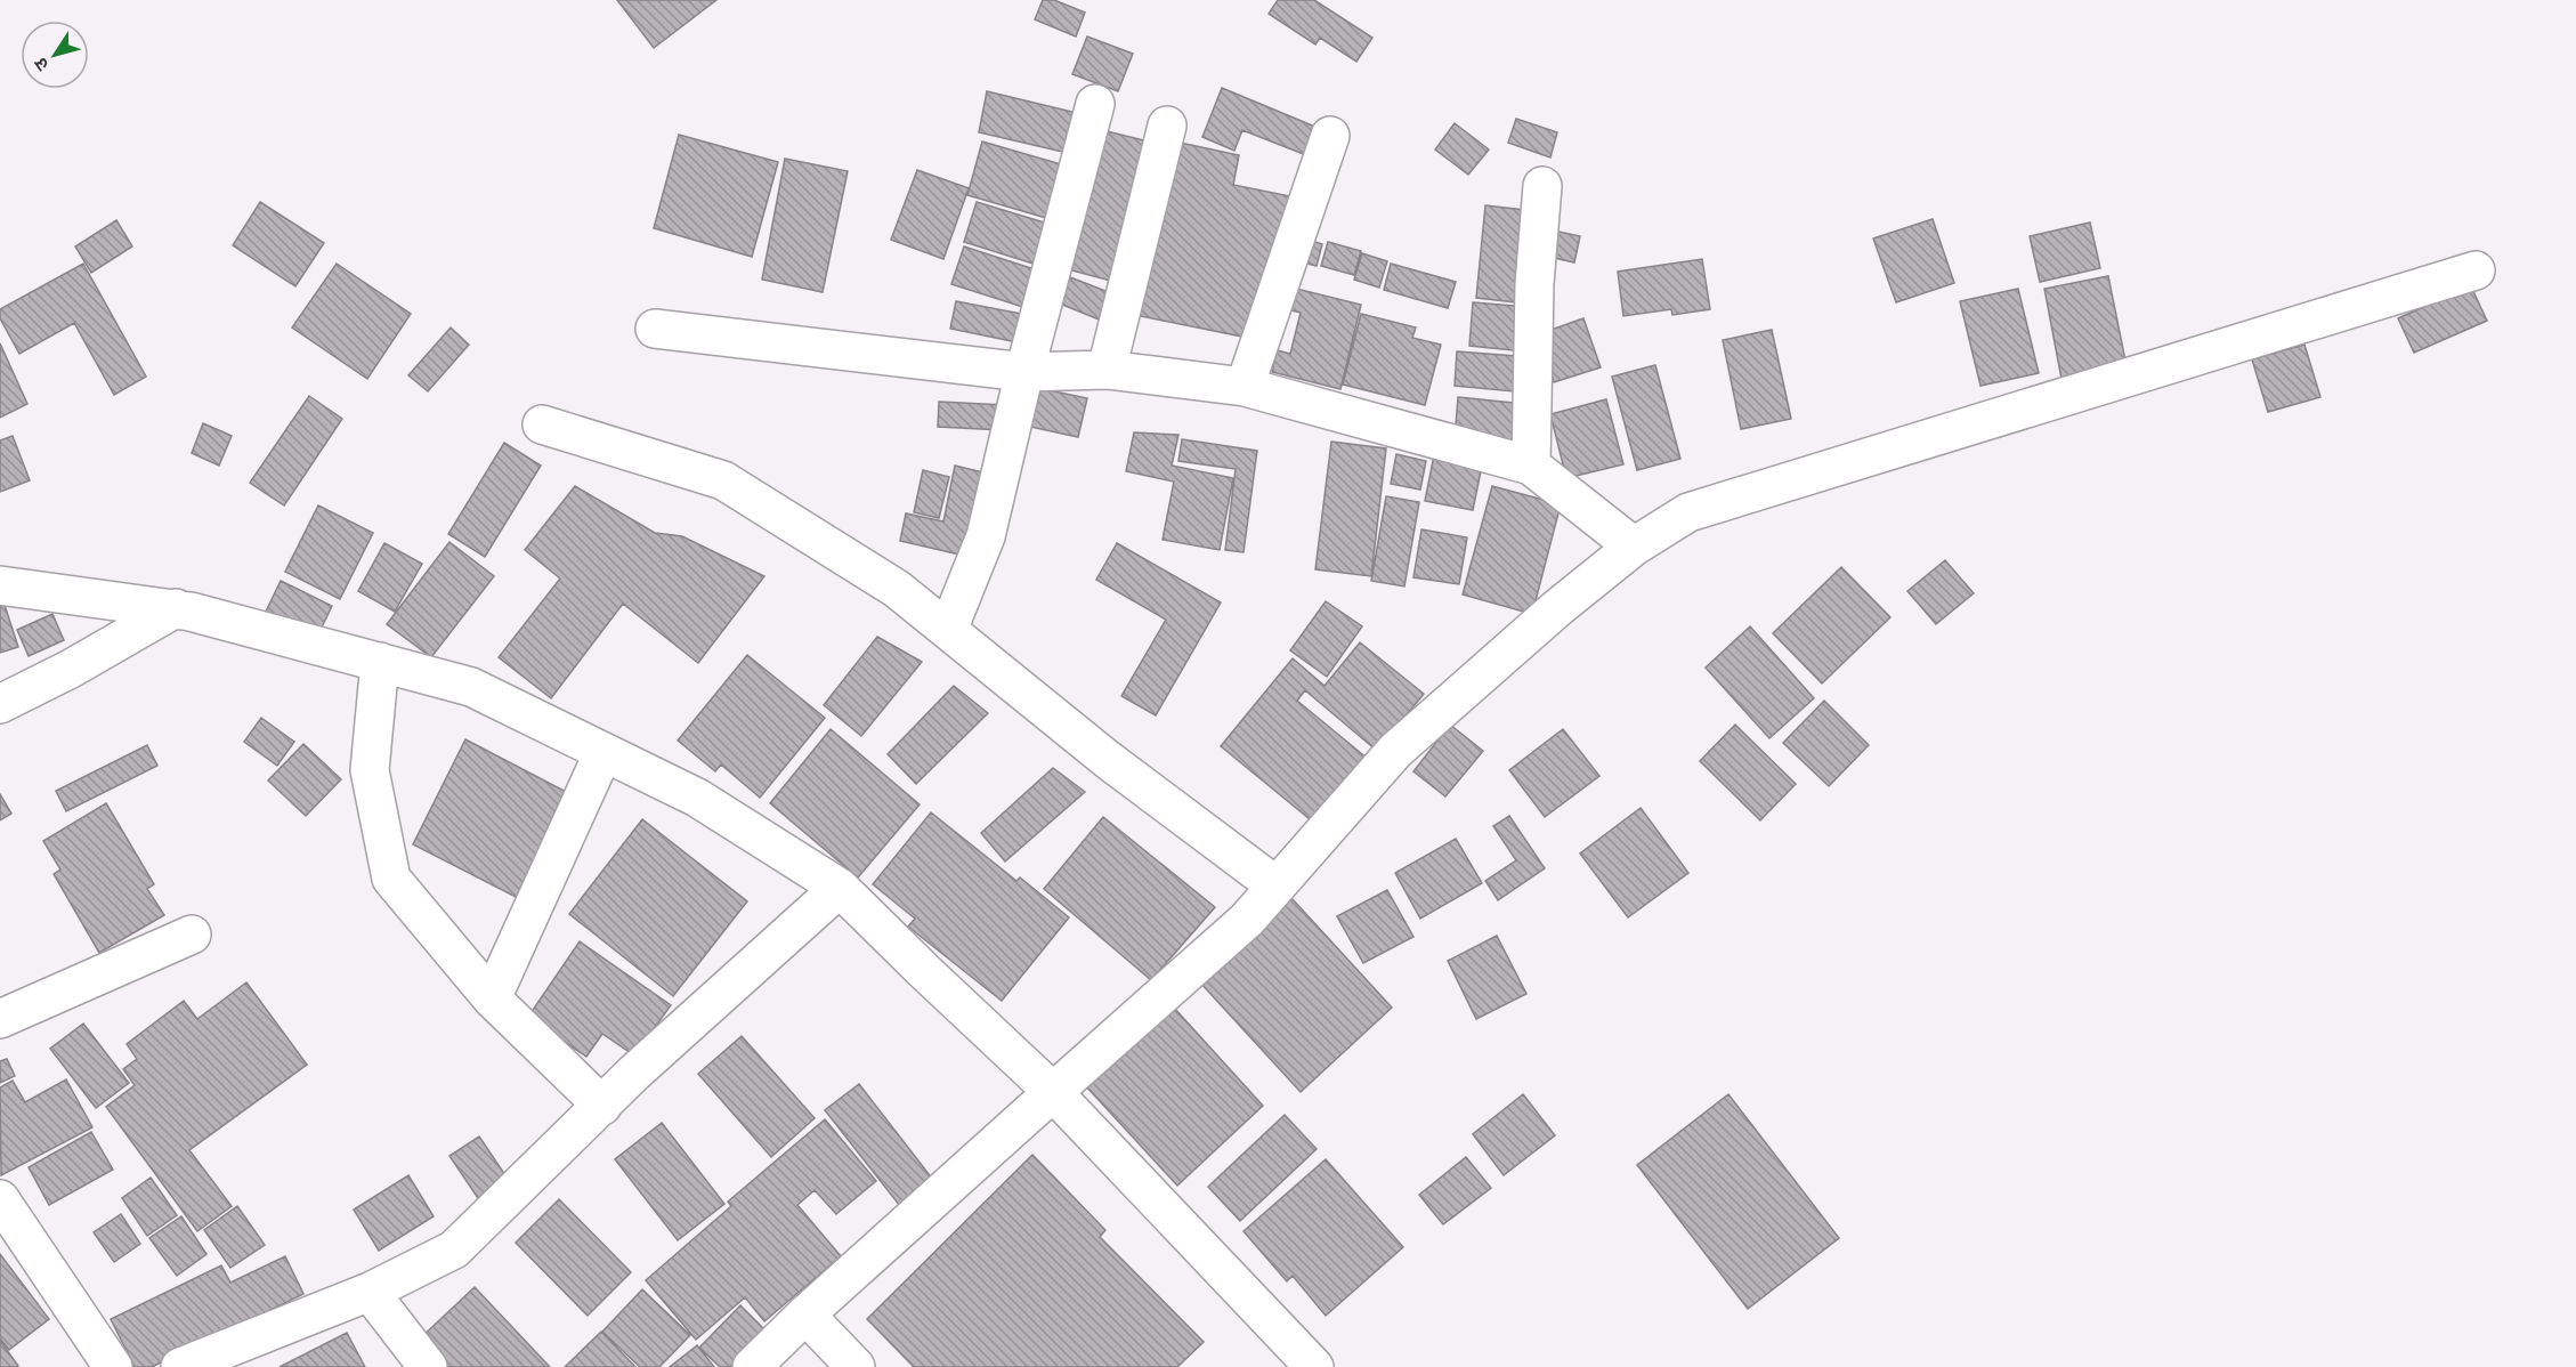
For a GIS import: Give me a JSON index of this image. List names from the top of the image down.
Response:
{
  "north": "bottom left"
}
